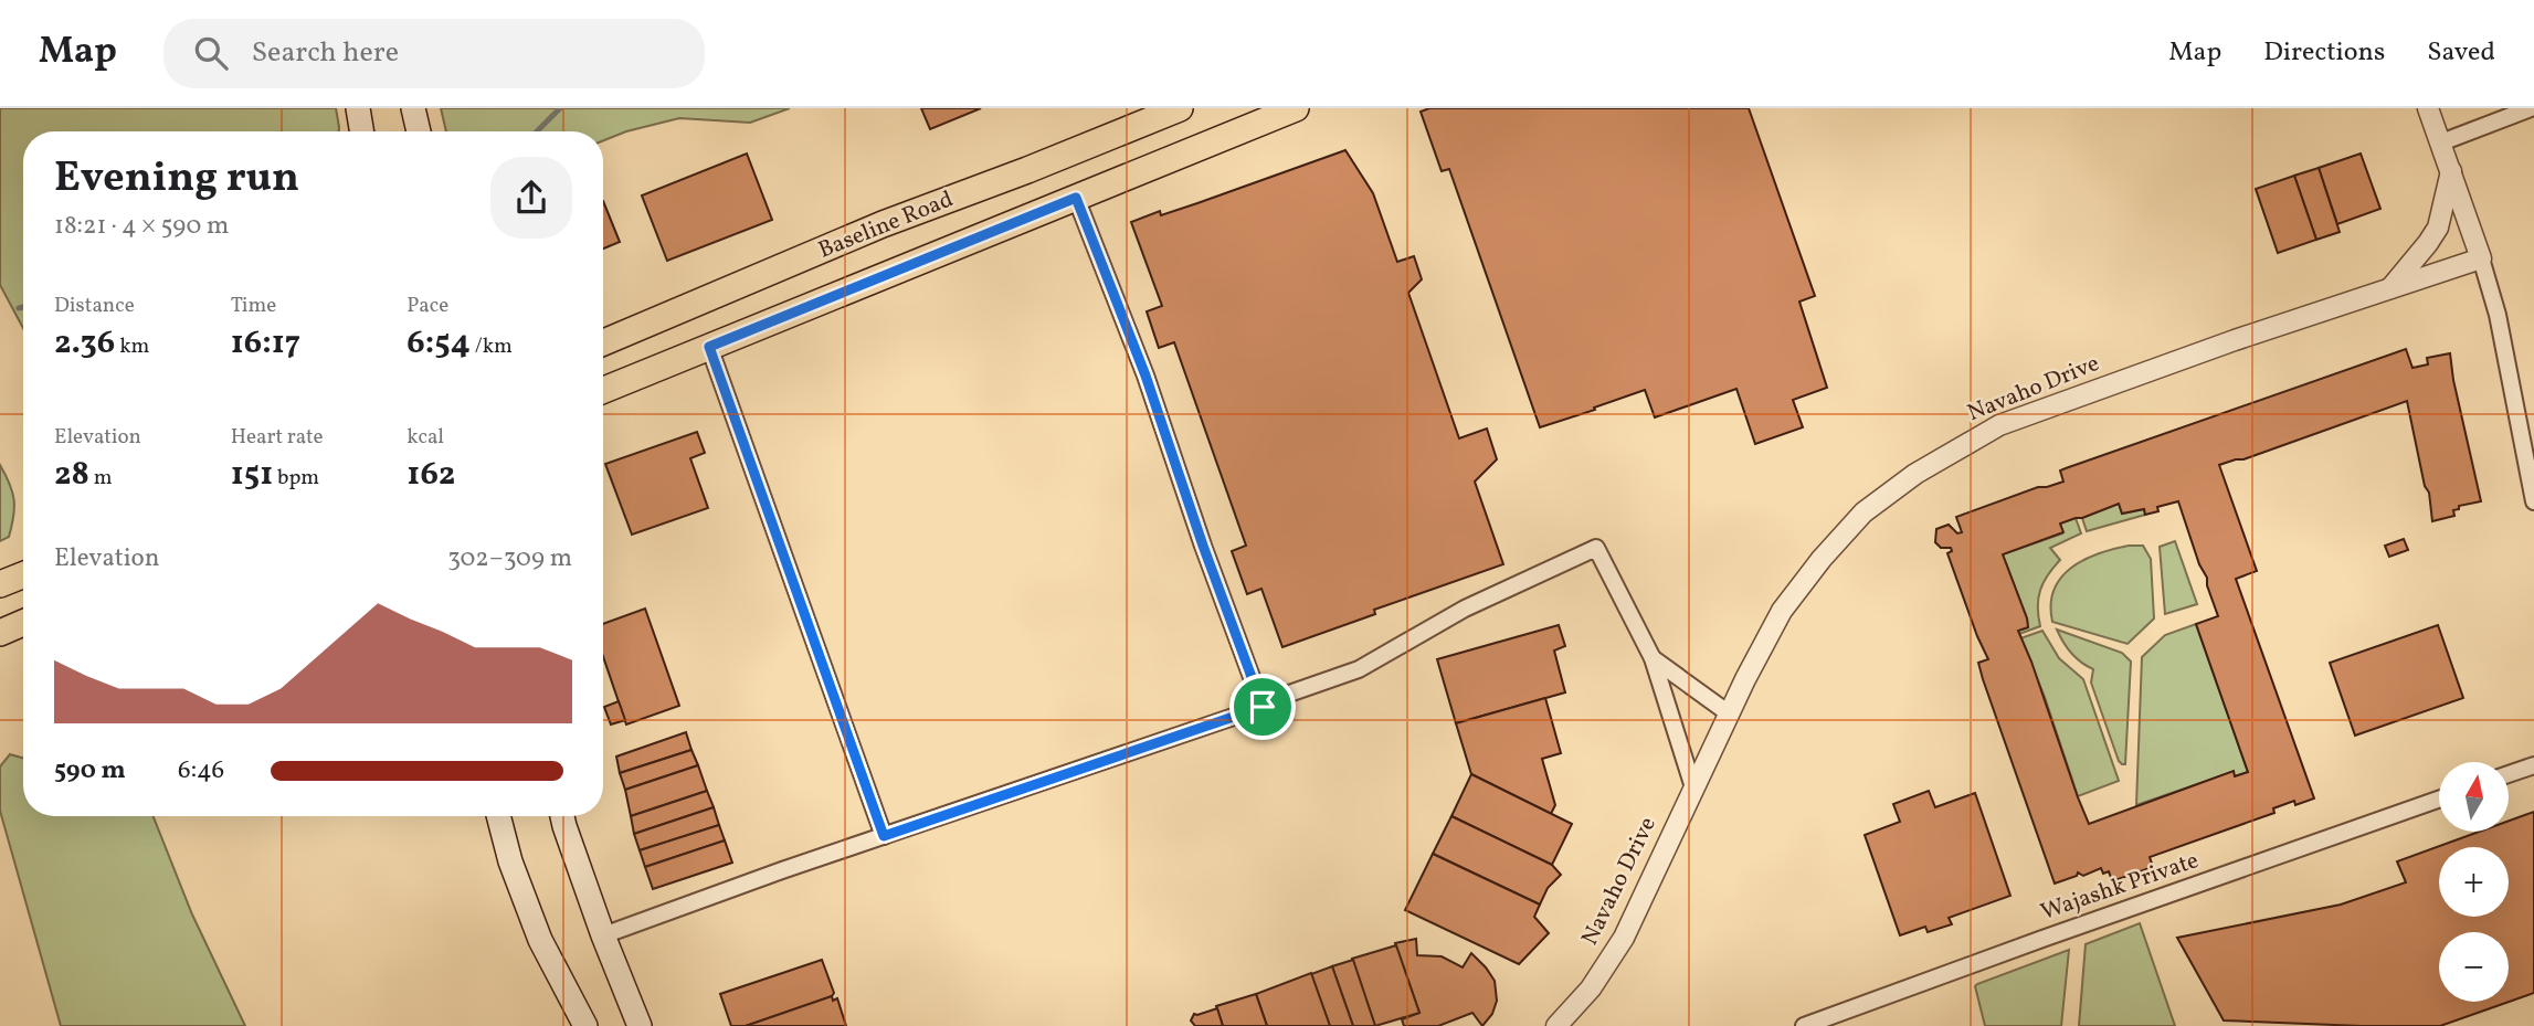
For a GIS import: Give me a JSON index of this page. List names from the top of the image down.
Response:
{
  "streets": {
    "main road": ["Baseline Road"],
    "street": ["Navaho Drive", "Wajashk Private"]
  },
  "north": "top",
  "page": {
    "header": "Map",
    "search": "Search here",
    "nav": ["Map", "Directions", "Saved"],
    "heading": ["Evening run", "18:21 · 4 × 590 m"],
    "stats": [
      ["Distance", "2.36 km"],
      ["Time", "16:17"],
      ["Pace", "6:54 /km"],
      ["Elevation", "28 m"],
      ["Heart rate", "151 bpm"],
      ["kcal", "162"]
    ],
    "chart": ["Elevation", "302–309 m"],
    "list": [
      {
        "name": "590 m",
        "note": "6:46"
      }
    ],
    "map_buttons": ["+", "−"]
  }
}
